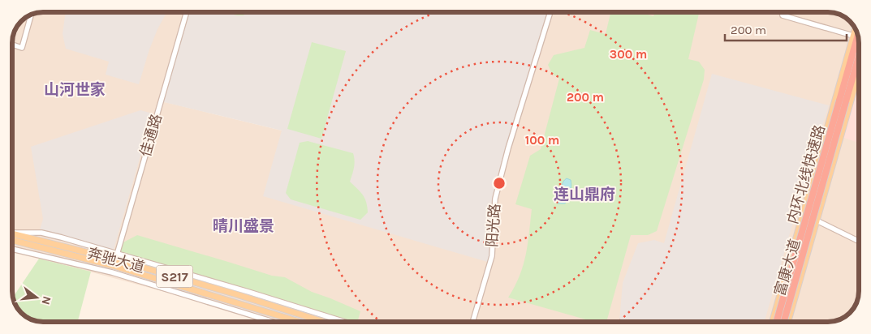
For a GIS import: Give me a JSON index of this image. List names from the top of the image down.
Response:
{
  "streets": {
    "highway": ["内环北线快速路"],
    "main road": ["奔驰大道", "富康大道", "S217"],
    "street": ["佳通路", "阳光路"]
  },
  "crossings": [
    ["佳通路", "奔驰大道"]
  ],
  "districts": ["山河世家", "连山鼎府", "晴川盛景"],
  "scale_bar": "200 m",
  "north": "right",
  "rings": ["300 m", "200 m", "100 m"]
}
